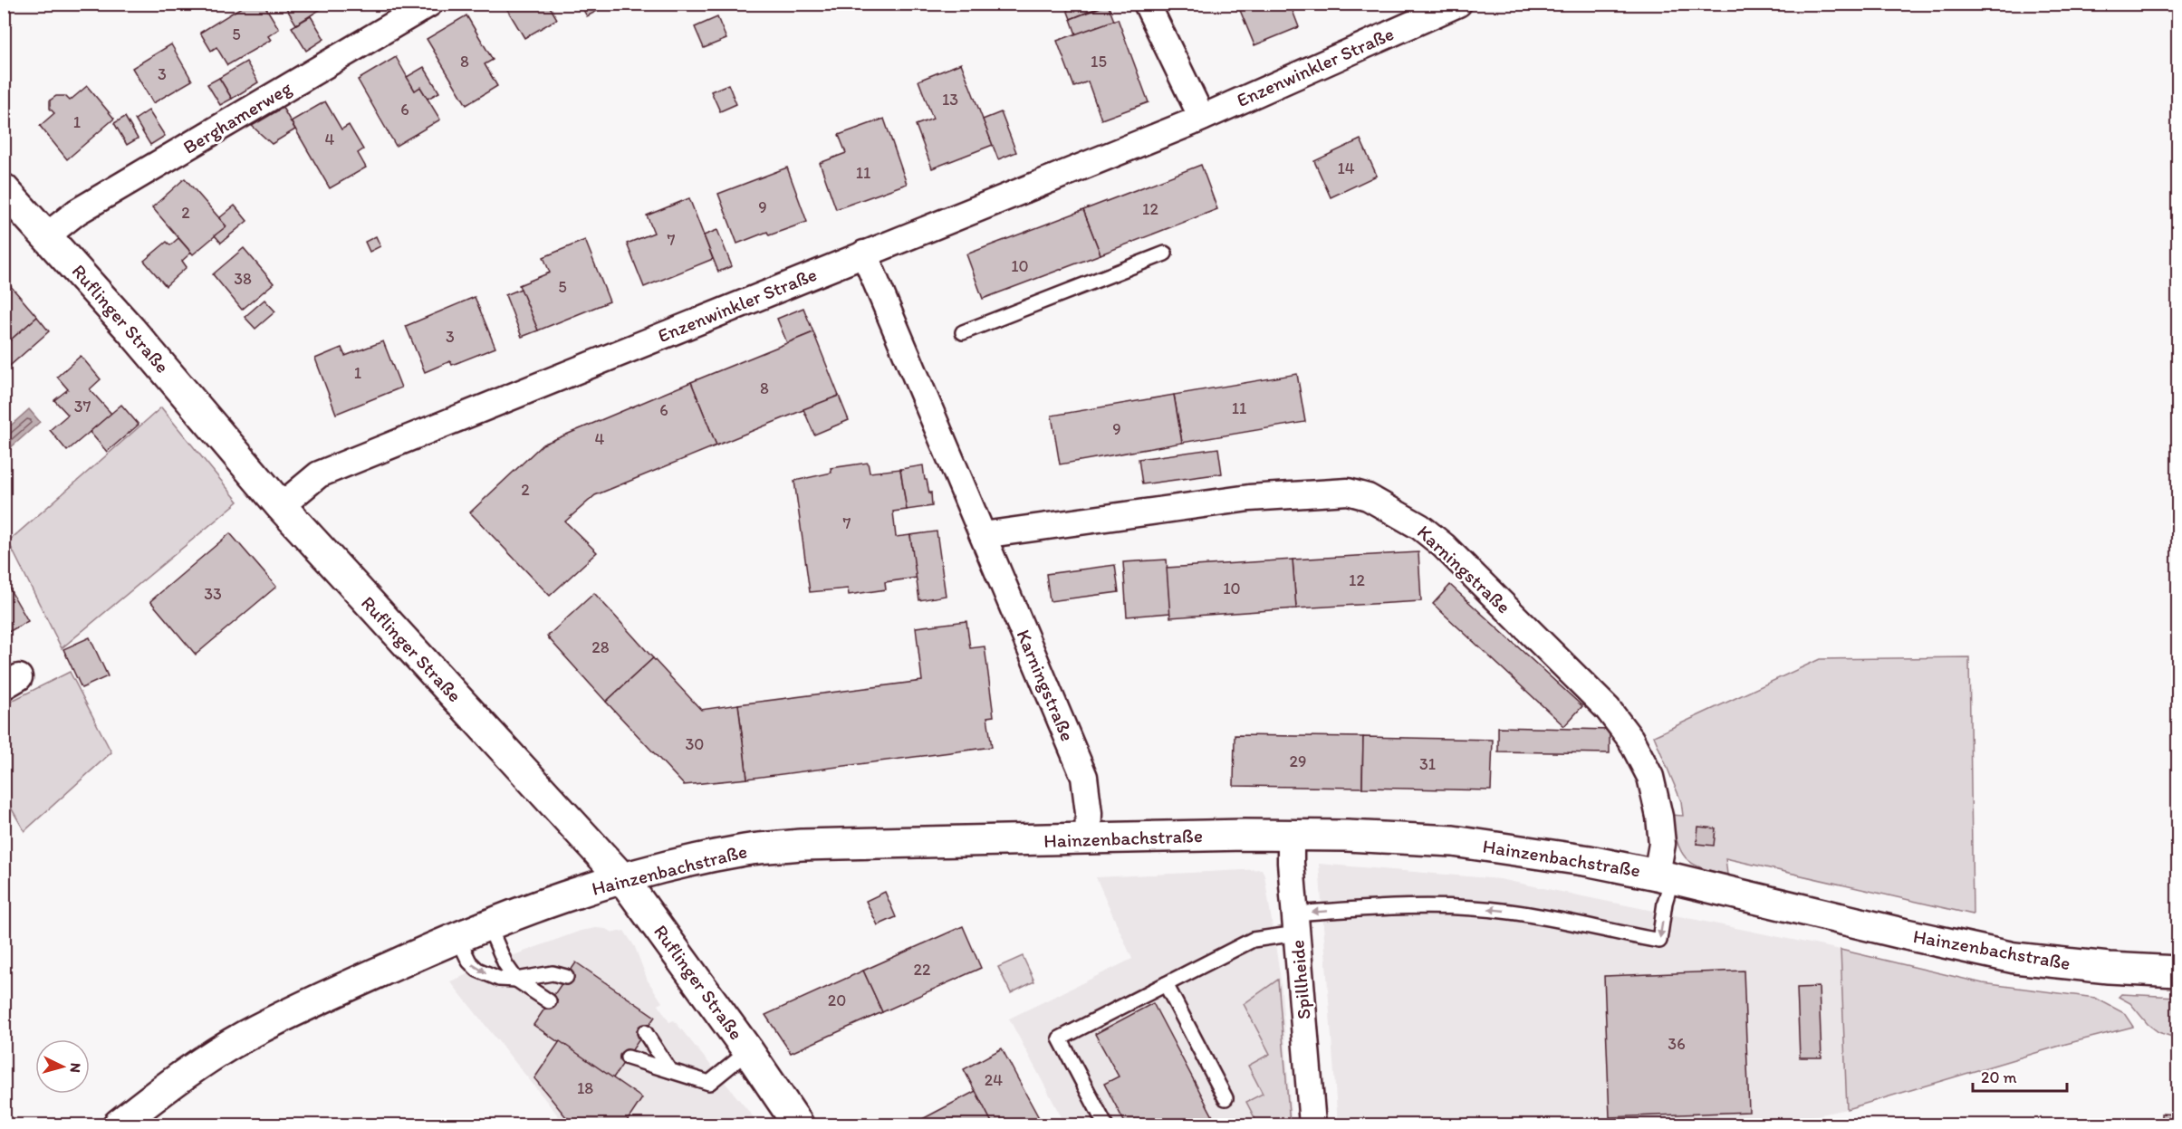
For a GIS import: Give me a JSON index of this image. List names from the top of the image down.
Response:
{
  "streets": {
    "street": [
      "Enzenwinkler Straße",
      "Berghamerweg",
      "Ruflinger Straße",
      "Karningstraße",
      "Hainzenbachstraße",
      "Spillheide"
    ]
  },
  "crossings": [
    ["Enzenwinkler Straße", "Ruflinger Straße"],
    ["Enzenwinkler Straße", "Karningstraße"],
    ["Berghamerweg", "Ruflinger Straße"],
    ["Ruflinger Straße", "Hainzenbachstraße"],
    ["Karningstraße", "Hainzenbachstraße"],
    ["Hainzenbachstraße", "Spillheide"]
  ],
  "house_numbers": [
    "5",
    "8",
    "15",
    "3",
    "13",
    "6",
    "1",
    "4",
    "14",
    "11",
    "9",
    "12",
    "2",
    "7",
    "10",
    "38",
    "5",
    "3",
    "1",
    "8",
    "37",
    "11",
    "6",
    "9",
    "4",
    "2",
    "7",
    "12",
    "10",
    "33",
    "28",
    "30",
    "29",
    "31",
    "22",
    "20",
    "36",
    "24",
    "18"
  ],
  "scale_bar": "20 m",
  "north": "right"
}
